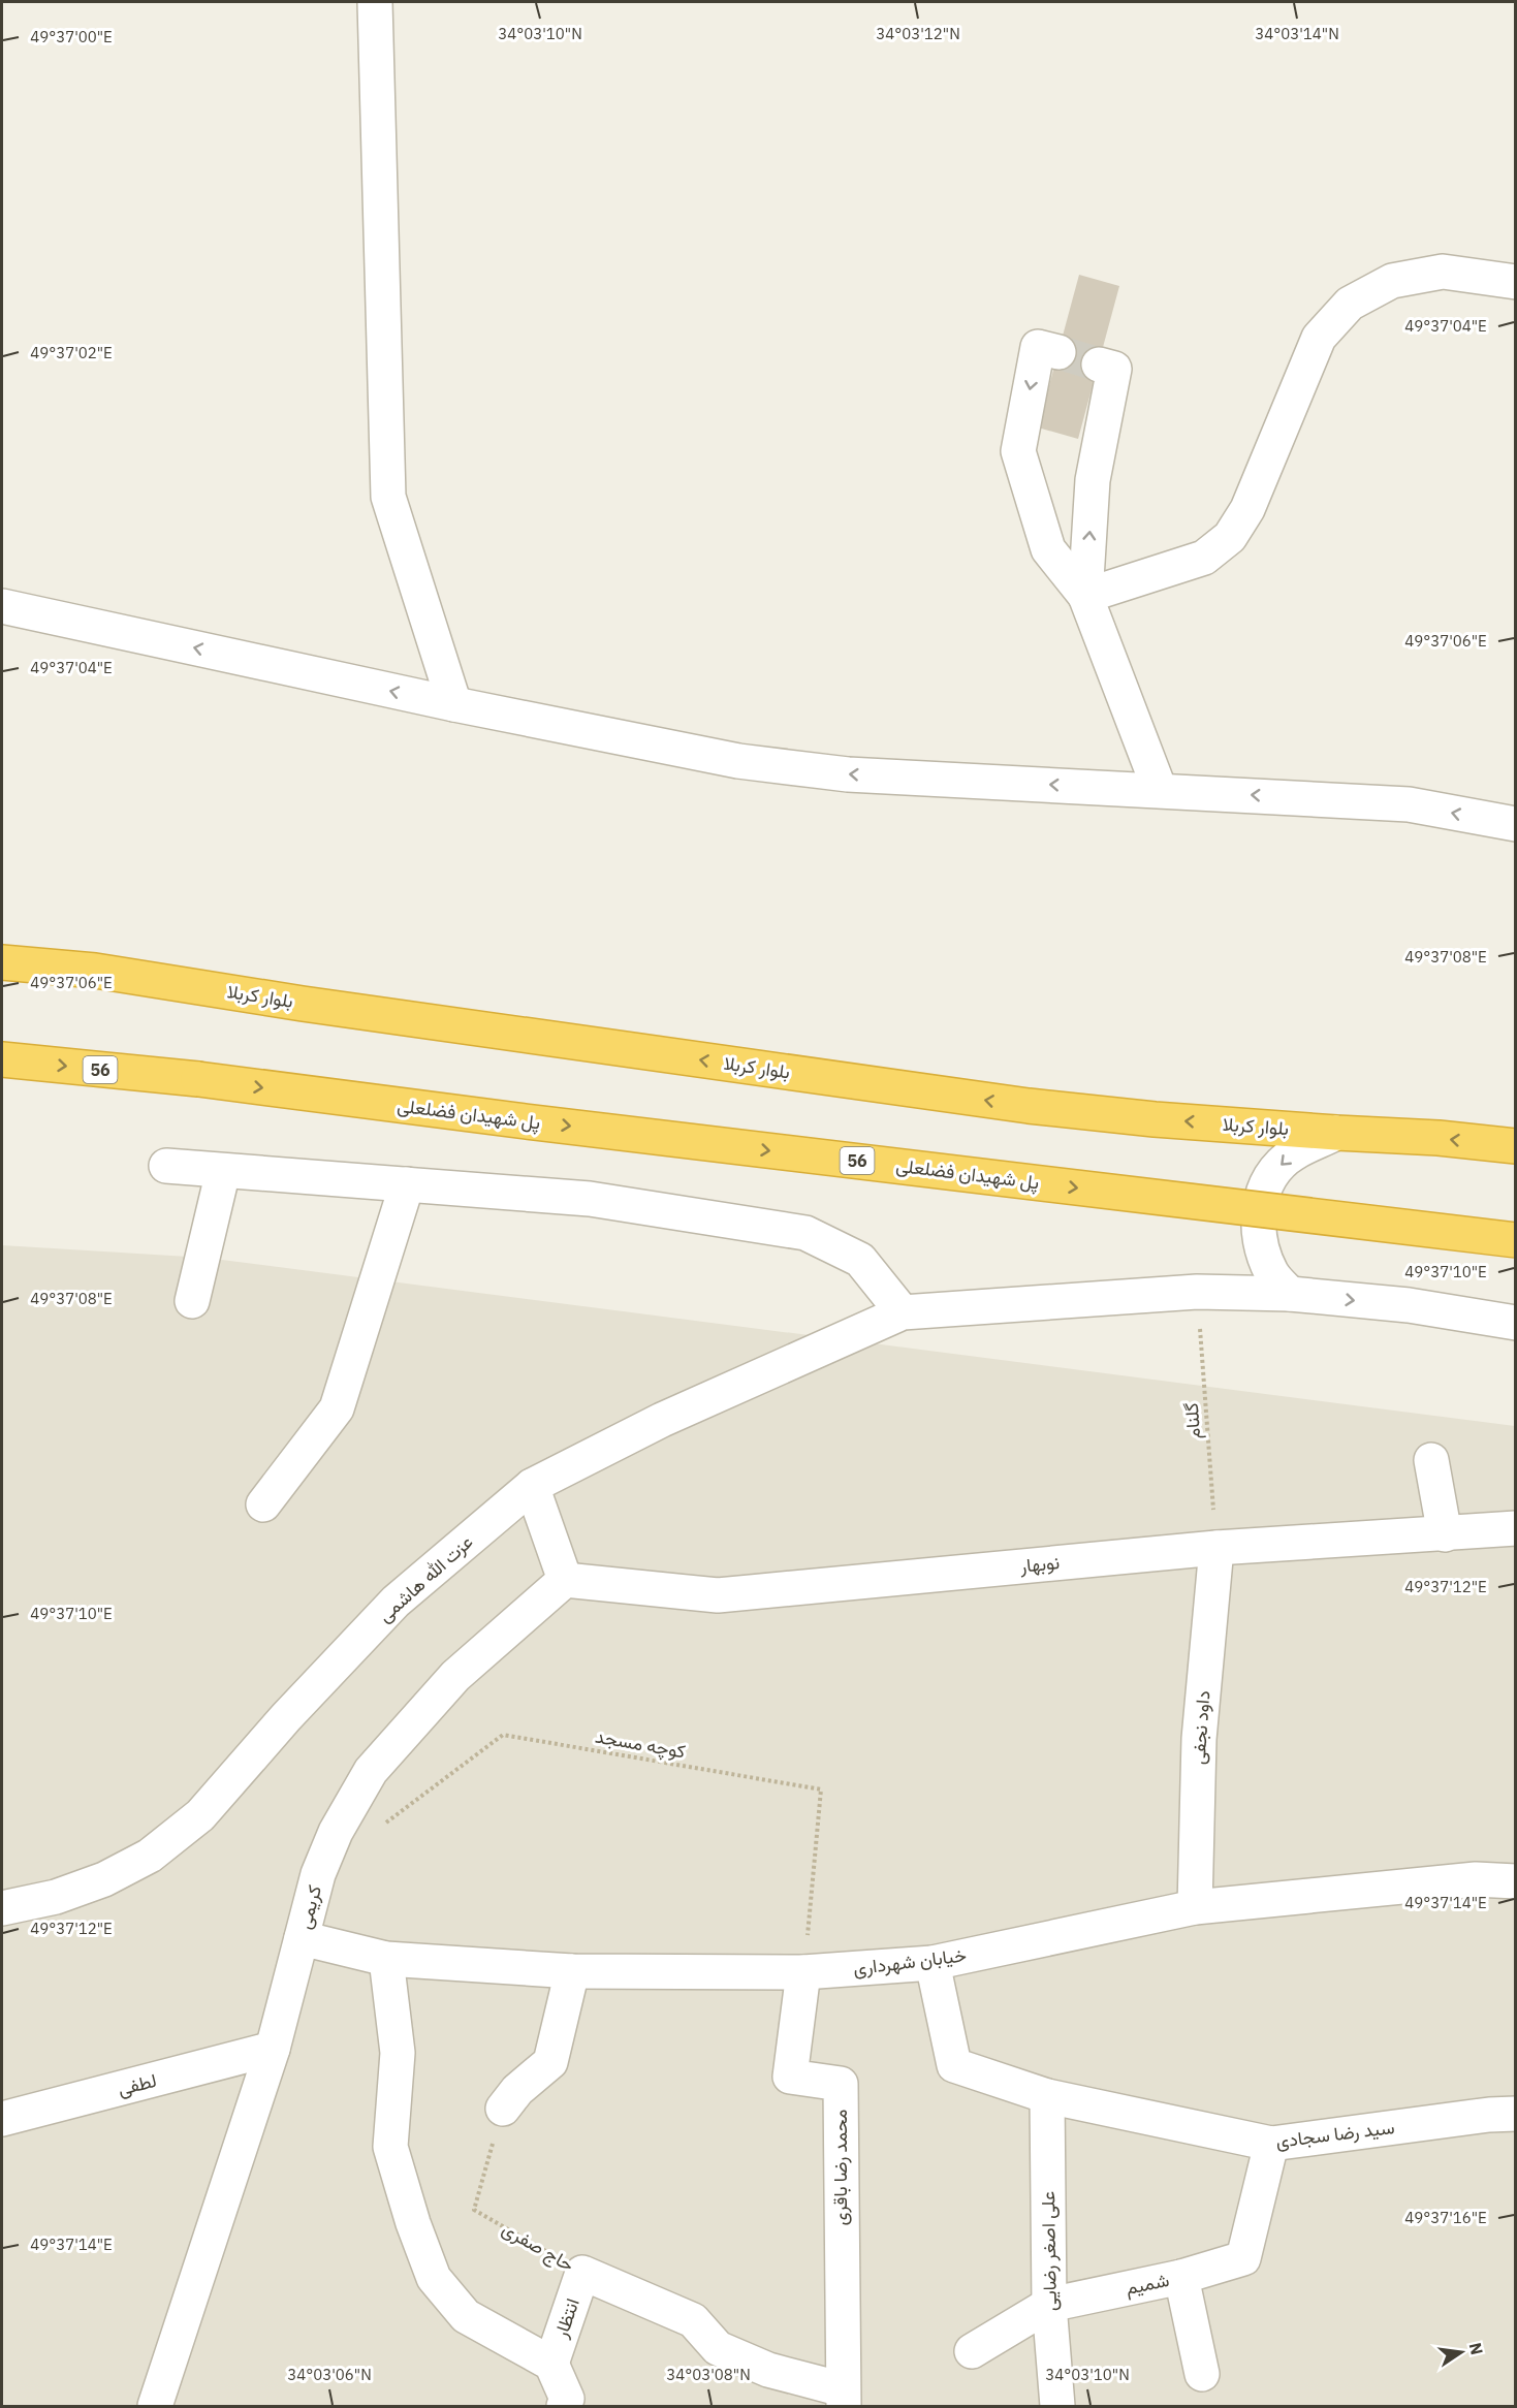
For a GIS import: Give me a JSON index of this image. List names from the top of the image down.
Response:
{
  "streets": {
    "highway": ["بلوار کربلا", "56", "پل شهیدان فضلعلی"],
    "street": [
      "نوبهار",
      "عزت الله هاشمی",
      "داود نجفی",
      "کریمی",
      "خیابان شهرداری",
      "لطفی",
      "سید رضا سجادی",
      "محمد رضا باقری",
      "حاج صفری",
      "علی اصغر رضایی",
      "شمیم",
      "انتظار"
    ],
    "path": ["گلنام", "کوچه مسجد"]
  },
  "crossings": [
    ["گلنام", "نوبهار"],
    ["گلنام", "داود نجفی"],
    ["نوبهار", "داود نجفی"],
    ["نوبهار", "کریمی"],
    ["داود نجفی", "خیابان شهرداری"],
    ["کوچه مسجد", "خیابان شهرداری"],
    ["کوچه مسجد", "محمد رضا باقری"],
    ["کریمی", "خیابان شهرداری"],
    ["کریمی", "لطفی"],
    ["خیابان شهرداری", "سید رضا سجادی"],
    ["خیابان شهرداری", "محمد رضا باقری"],
    ["سید رضا سجادی", "علی اصغر رضایی"],
    ["سید رضا سجادی", "شمیم"],
    ["محمد رضا باقری", "حاج صفری"],
    ["حاج صفری", "انتظار"],
    ["علی اصغر رضایی", "شمیم"]
  ],
  "one_way": ["بلوار کربلا", "پل شهیدان فضلعلی"],
  "north": "right",
  "coordinates": [
    "34°03'10\"N",
    "34°03'12\"N",
    "34°03'14\"N",
    "49°37'00\"E",
    "49°37'04\"E",
    "49°37'02\"E",
    "49°37'06\"E",
    "49°37'08\"E",
    "49°37'10\"E",
    "49°37'12\"E",
    "49°37'14\"E",
    "49°37'16\"E",
    "34°03'06\"N",
    "34°03'08\"N"
  ]
}
